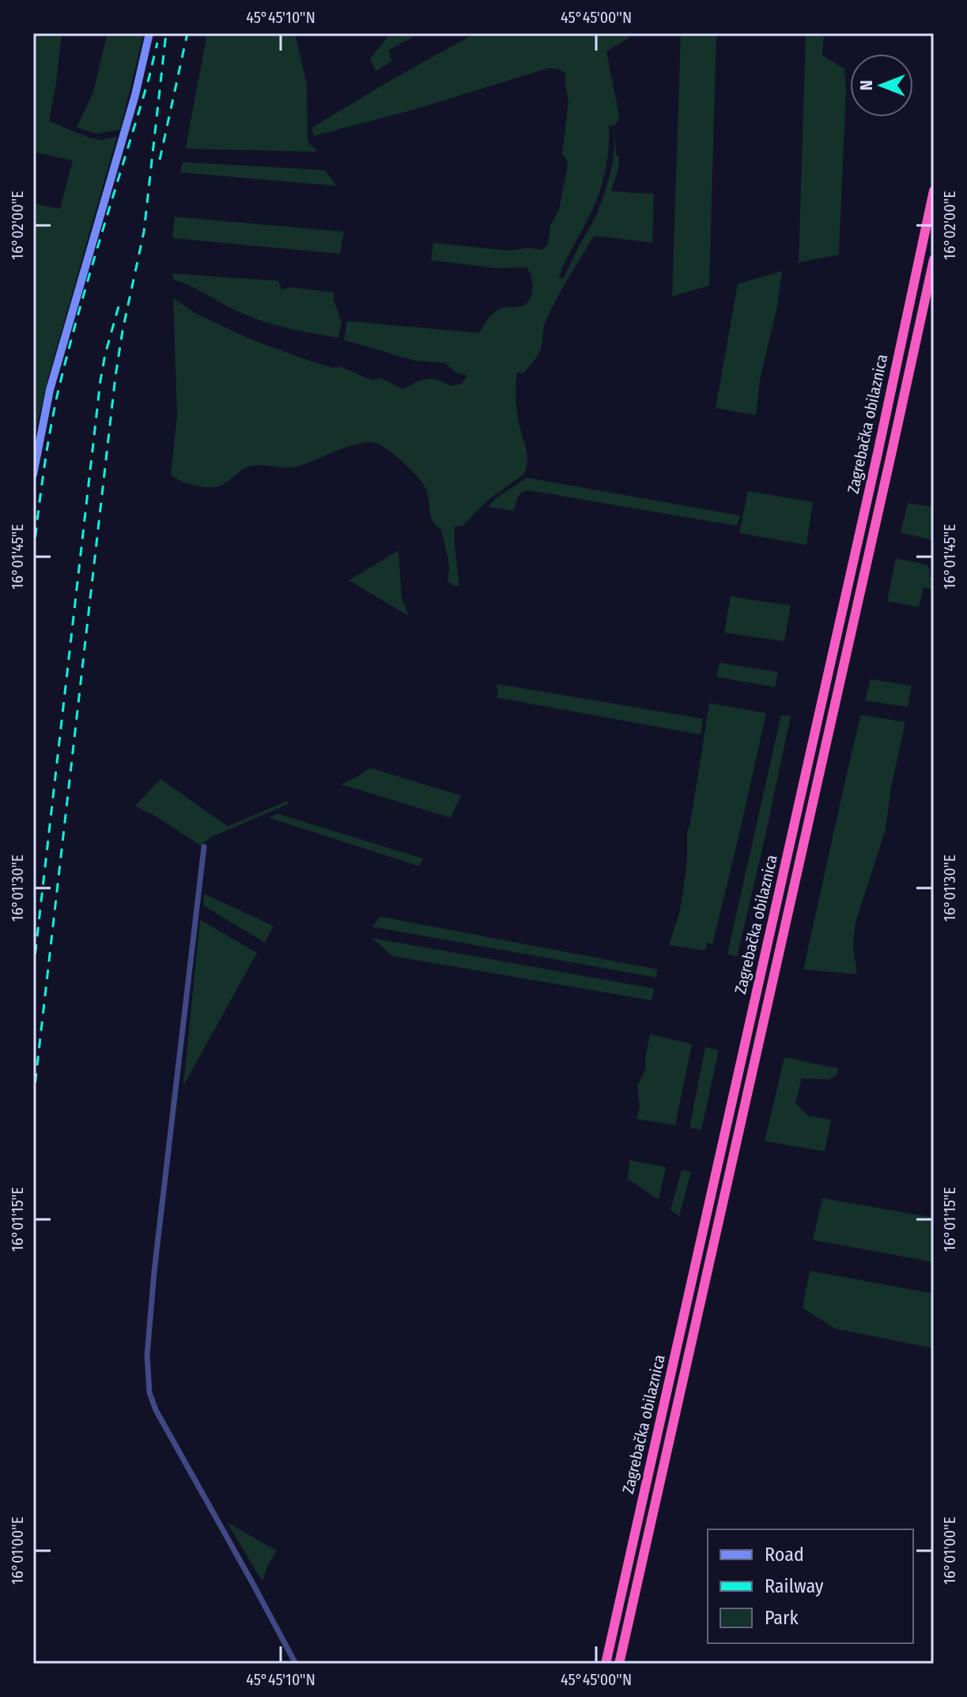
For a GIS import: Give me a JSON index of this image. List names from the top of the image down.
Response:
{
  "streets": {
    "highway": ["Zagrebačka obilaznica"]
  },
  "legend": ["Road", "Railway", "Park"],
  "north": "left",
  "coordinates": [
    "45°45'10\"N",
    "45°45'00\"N",
    "16°02'00\"E",
    "16°01'45\"E",
    "16°01'30\"E",
    "16°01'15\"E",
    "16°01'00\"E"
  ]
}
